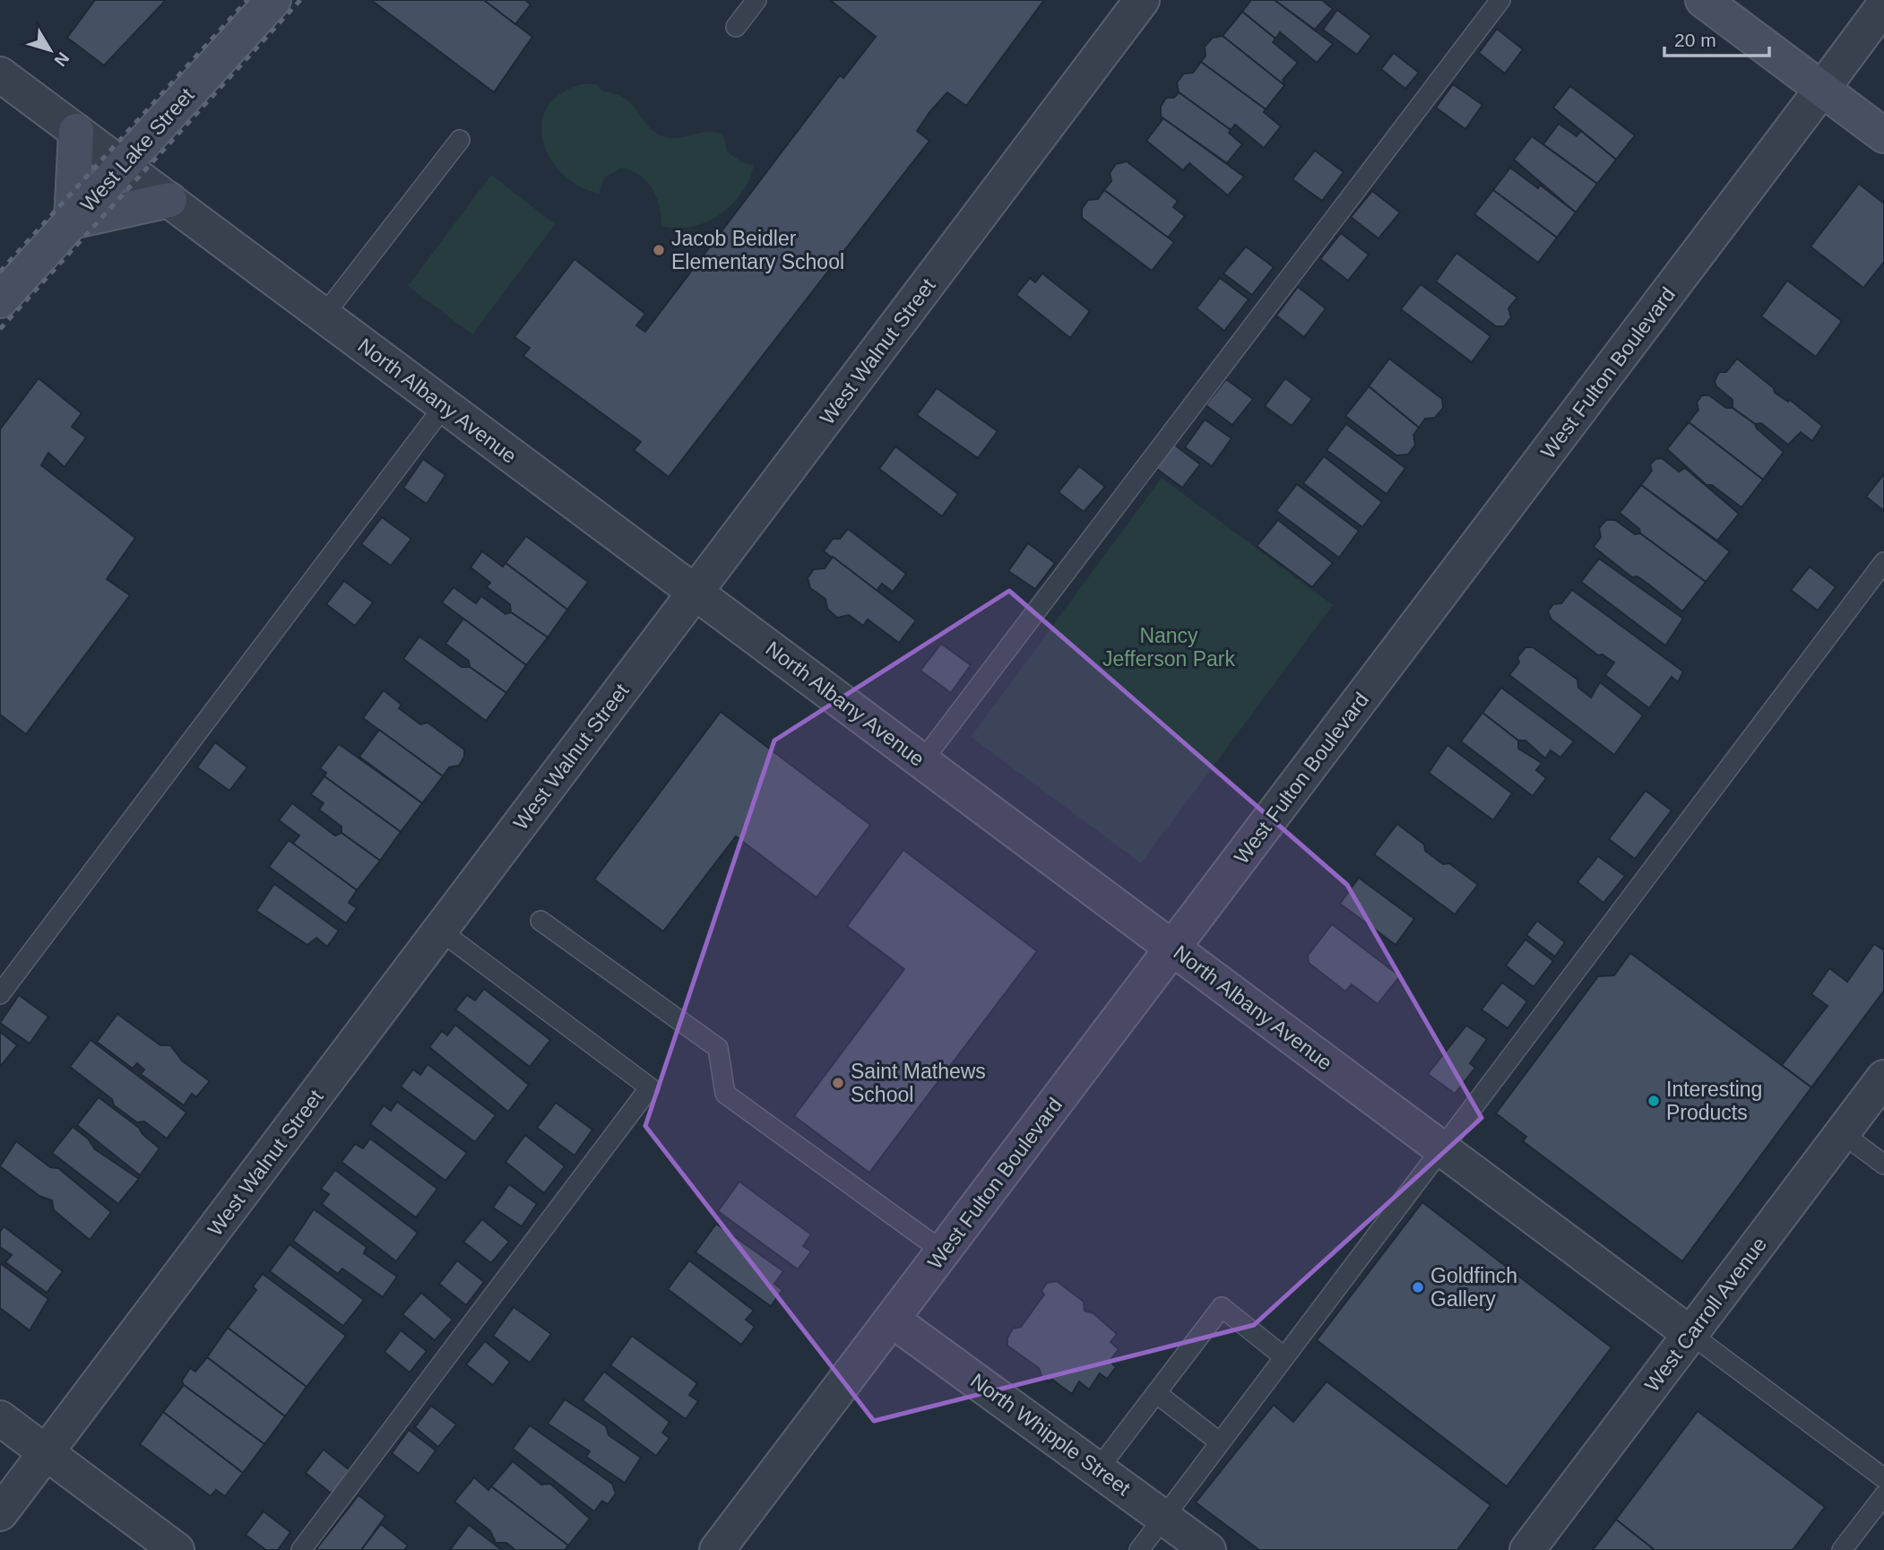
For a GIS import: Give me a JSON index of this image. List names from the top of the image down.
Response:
{
  "streets": {
    "main road": ["West Lake Street"],
    "street": [
      "West Walnut Street",
      "West Fulton Boulevard",
      "North Albany Avenue",
      "West Carroll Avenue",
      "North Whipple Street"
    ]
  },
  "crossings": [
    ["West Lake Street", "North Albany Avenue"],
    ["West Walnut Street", "North Albany Avenue"],
    ["West Fulton Boulevard", "North Albany Avenue"],
    ["West Fulton Boulevard", "North Whipple Street"],
    ["North Albany Avenue", "West Carroll Avenue"]
  ],
  "parks": ["Nancy Jefferson Park"],
  "places": [
    "Jacob Beidler Elementary School",
    "Saint Mathews School",
    "Interesting Products",
    "Goldfinch Gallery"
  ],
  "scale_bar": "20 m",
  "north": "bottom right"
}
